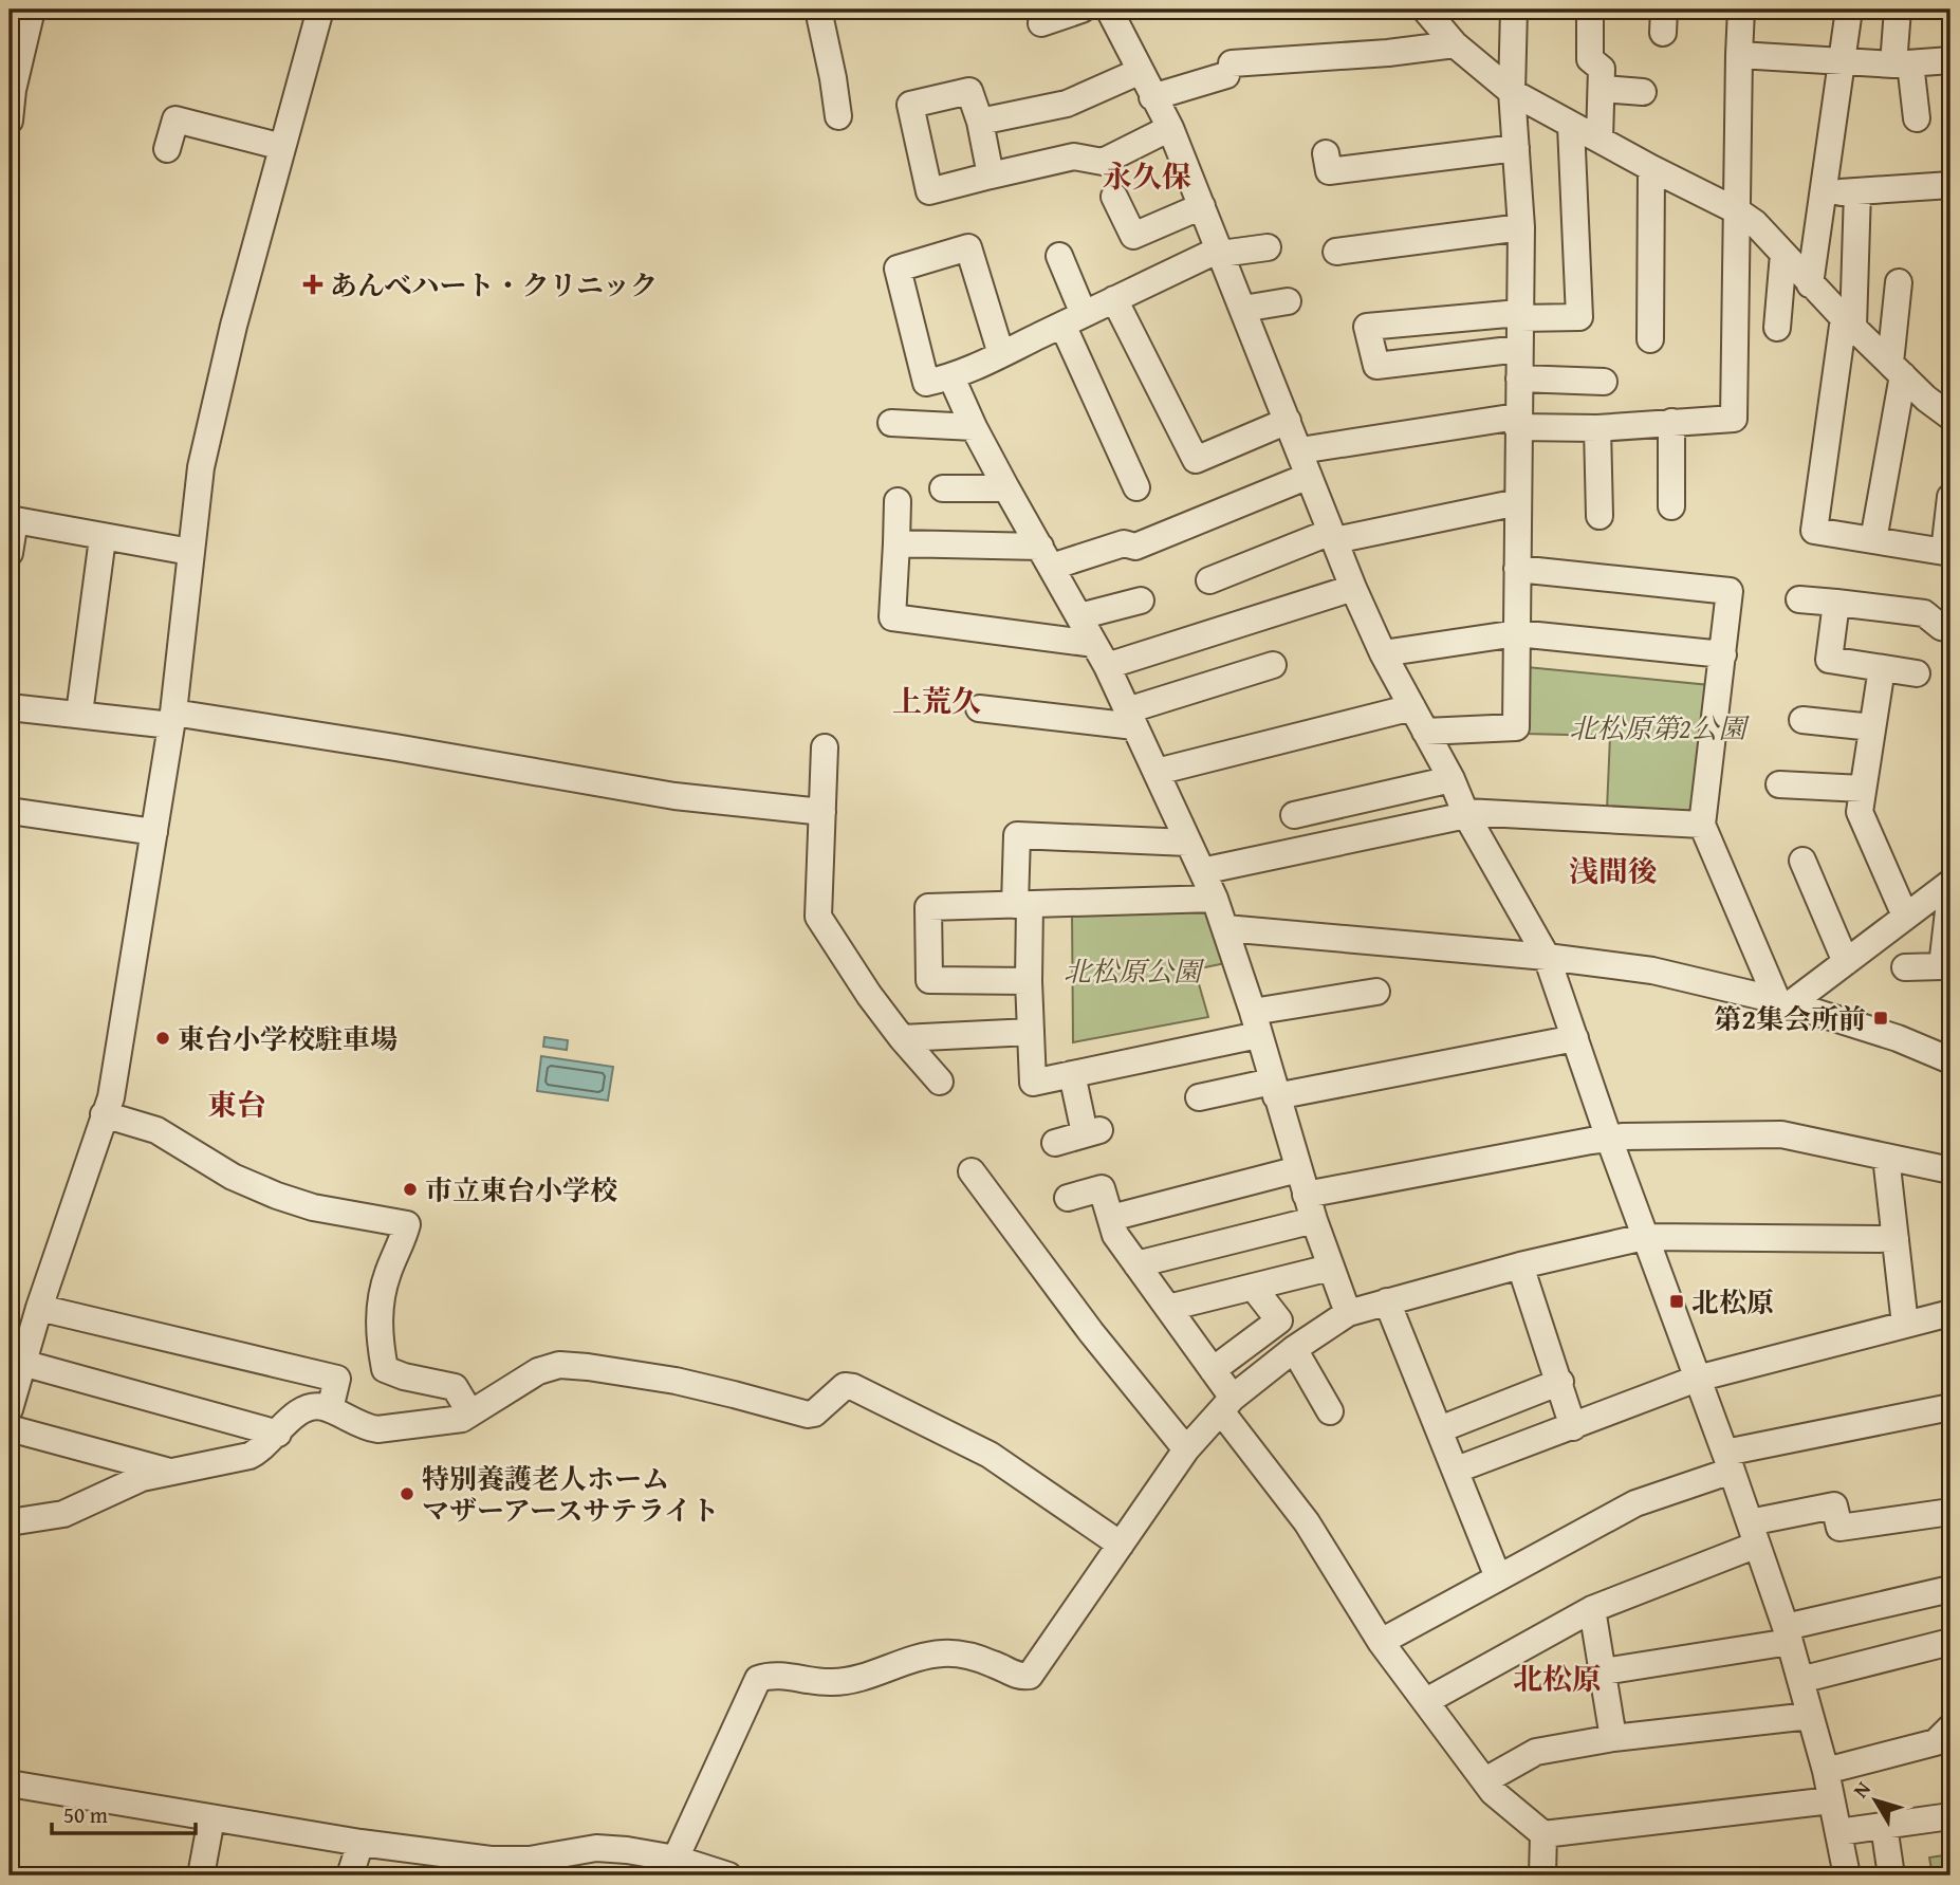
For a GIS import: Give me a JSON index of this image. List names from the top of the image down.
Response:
{
  "districts": [
    "永久保",
    "上荒久",
    "浅間後",
    "東台",
    "北松原"
  ],
  "parks": ["北松原第2公園", "北松原公園"],
  "places": {
    "health": ["あんべハート・クリニック"],
    "transit": ["第2集会所前", "北松原"],
    "other": ["東台小学校駐車場", "市立東台小学校", "特別養護老人ホーム マザーアースサテライト"]
  },
  "scale_bar": "50 m",
  "north": "top left"
}
